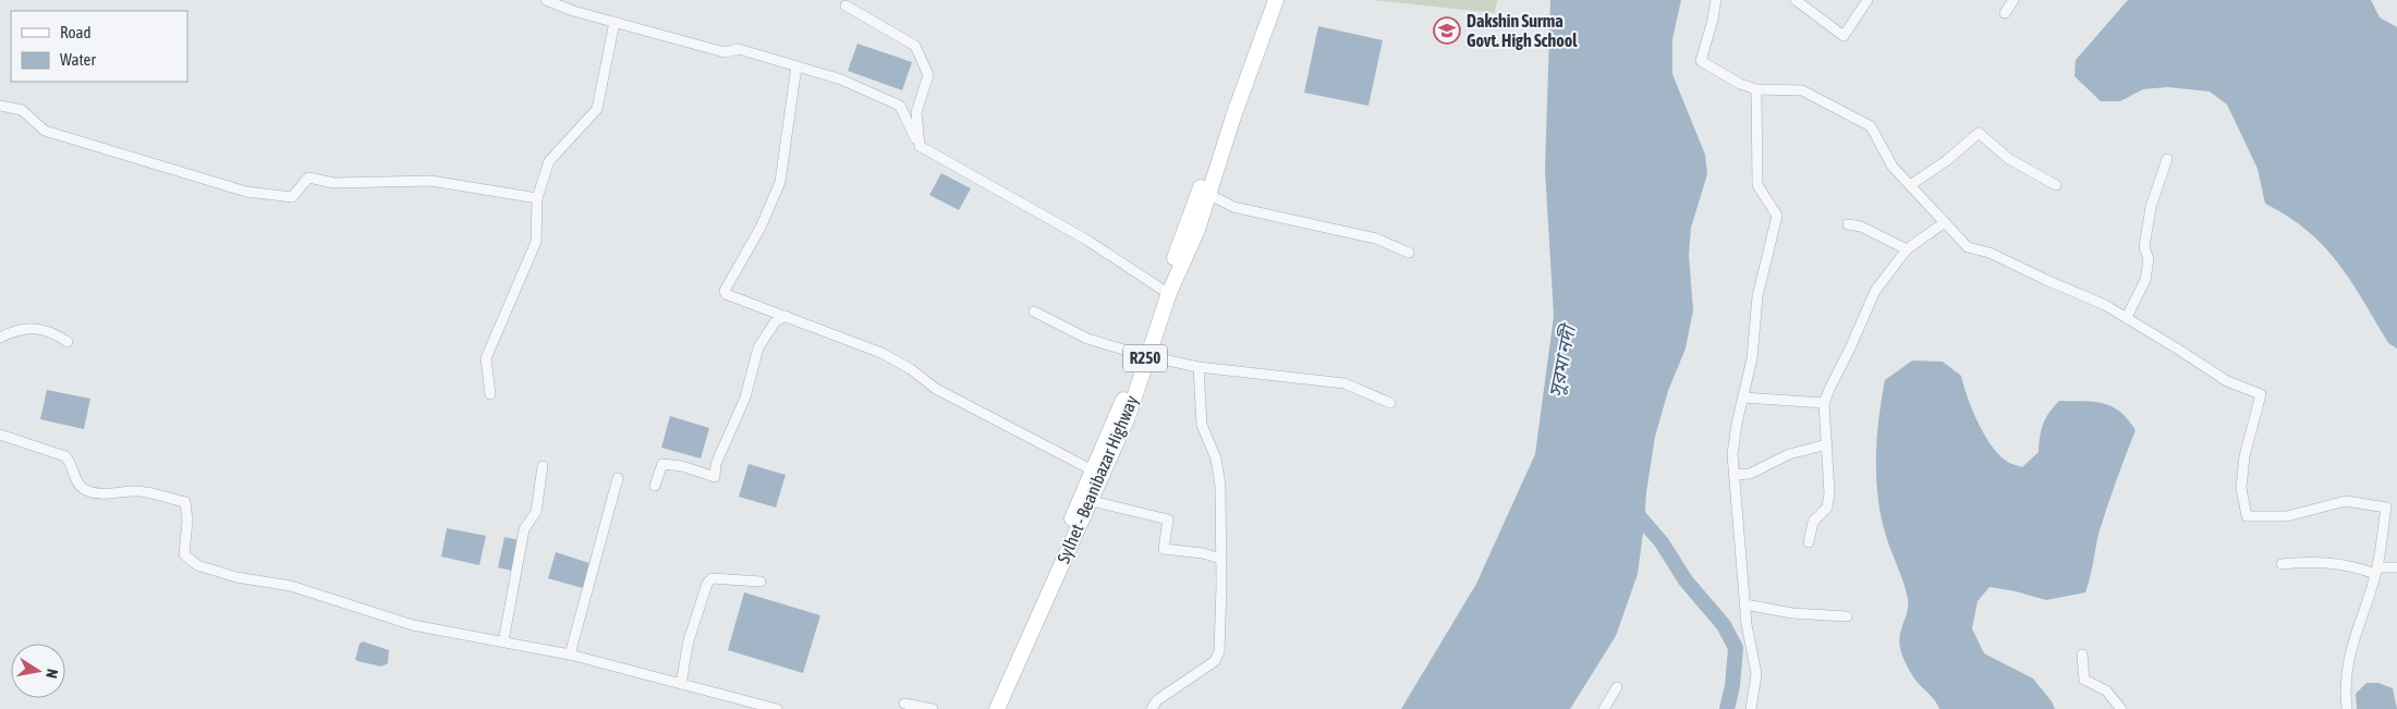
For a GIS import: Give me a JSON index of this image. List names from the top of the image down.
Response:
{
  "streets": {
    "main road": ["R250", "Sylhet - Beanibazar Highway"]
  },
  "water": ["সুরমা নদী"],
  "places": {
    "school or university": ["Dakshin Surma Govt. High School"]
  },
  "legend": ["Road", "Water"],
  "north": "right"
}
